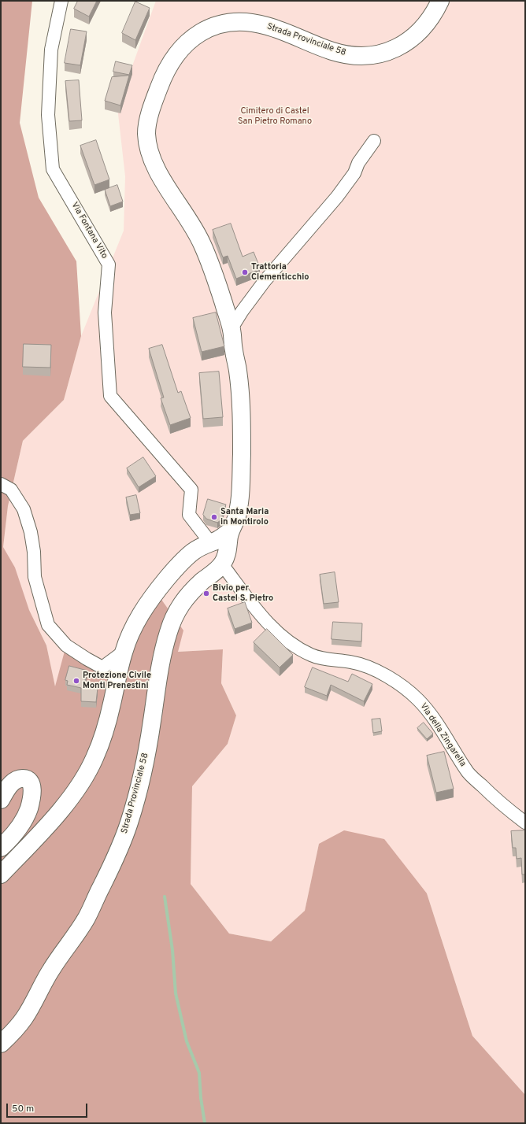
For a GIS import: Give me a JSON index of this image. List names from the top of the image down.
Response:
{
  "streets": {
    "street": ["Strada Provinciale 58", "Via Fontana Vito", "Via della Zingarella"]
  },
  "crossings": [
    ["Strada Provinciale 58", "Via della Zingarella"]
  ],
  "parks": ["Cimitero di Castel San Pietro Romano"],
  "places": [
    "Trattoria Clementicchio",
    "Santa Maria in Montirolo",
    "Bivio per Castel S. Pietro",
    "Protezione Civile Monti Prenestini"
  ],
  "scale_bar": "50 m"
}
